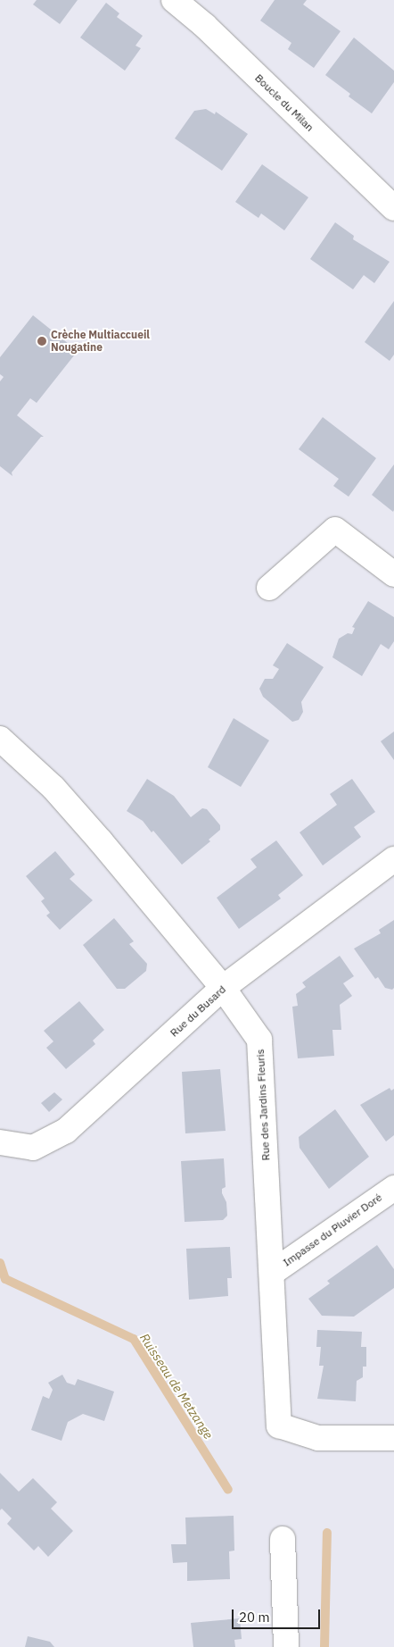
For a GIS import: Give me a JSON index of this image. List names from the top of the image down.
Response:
{
  "streets": {
    "street": [
      "Boucle du Milan",
      "Rue du Busard",
      "Rue des Jardins Fleuris",
      "Impasse du Pluvier Doré"
    ]
  },
  "crossings": [
    ["Rue du Busard", "Rue des Jardins Fleuris"],
    ["Rue des Jardins Fleuris", "Impasse du Pluvier Doré"]
  ],
  "water": ["Ruisseau de Metzange"],
  "places": ["Crèche Multiaccueil Nougatine"],
  "scale_bar": "20 m"
}
